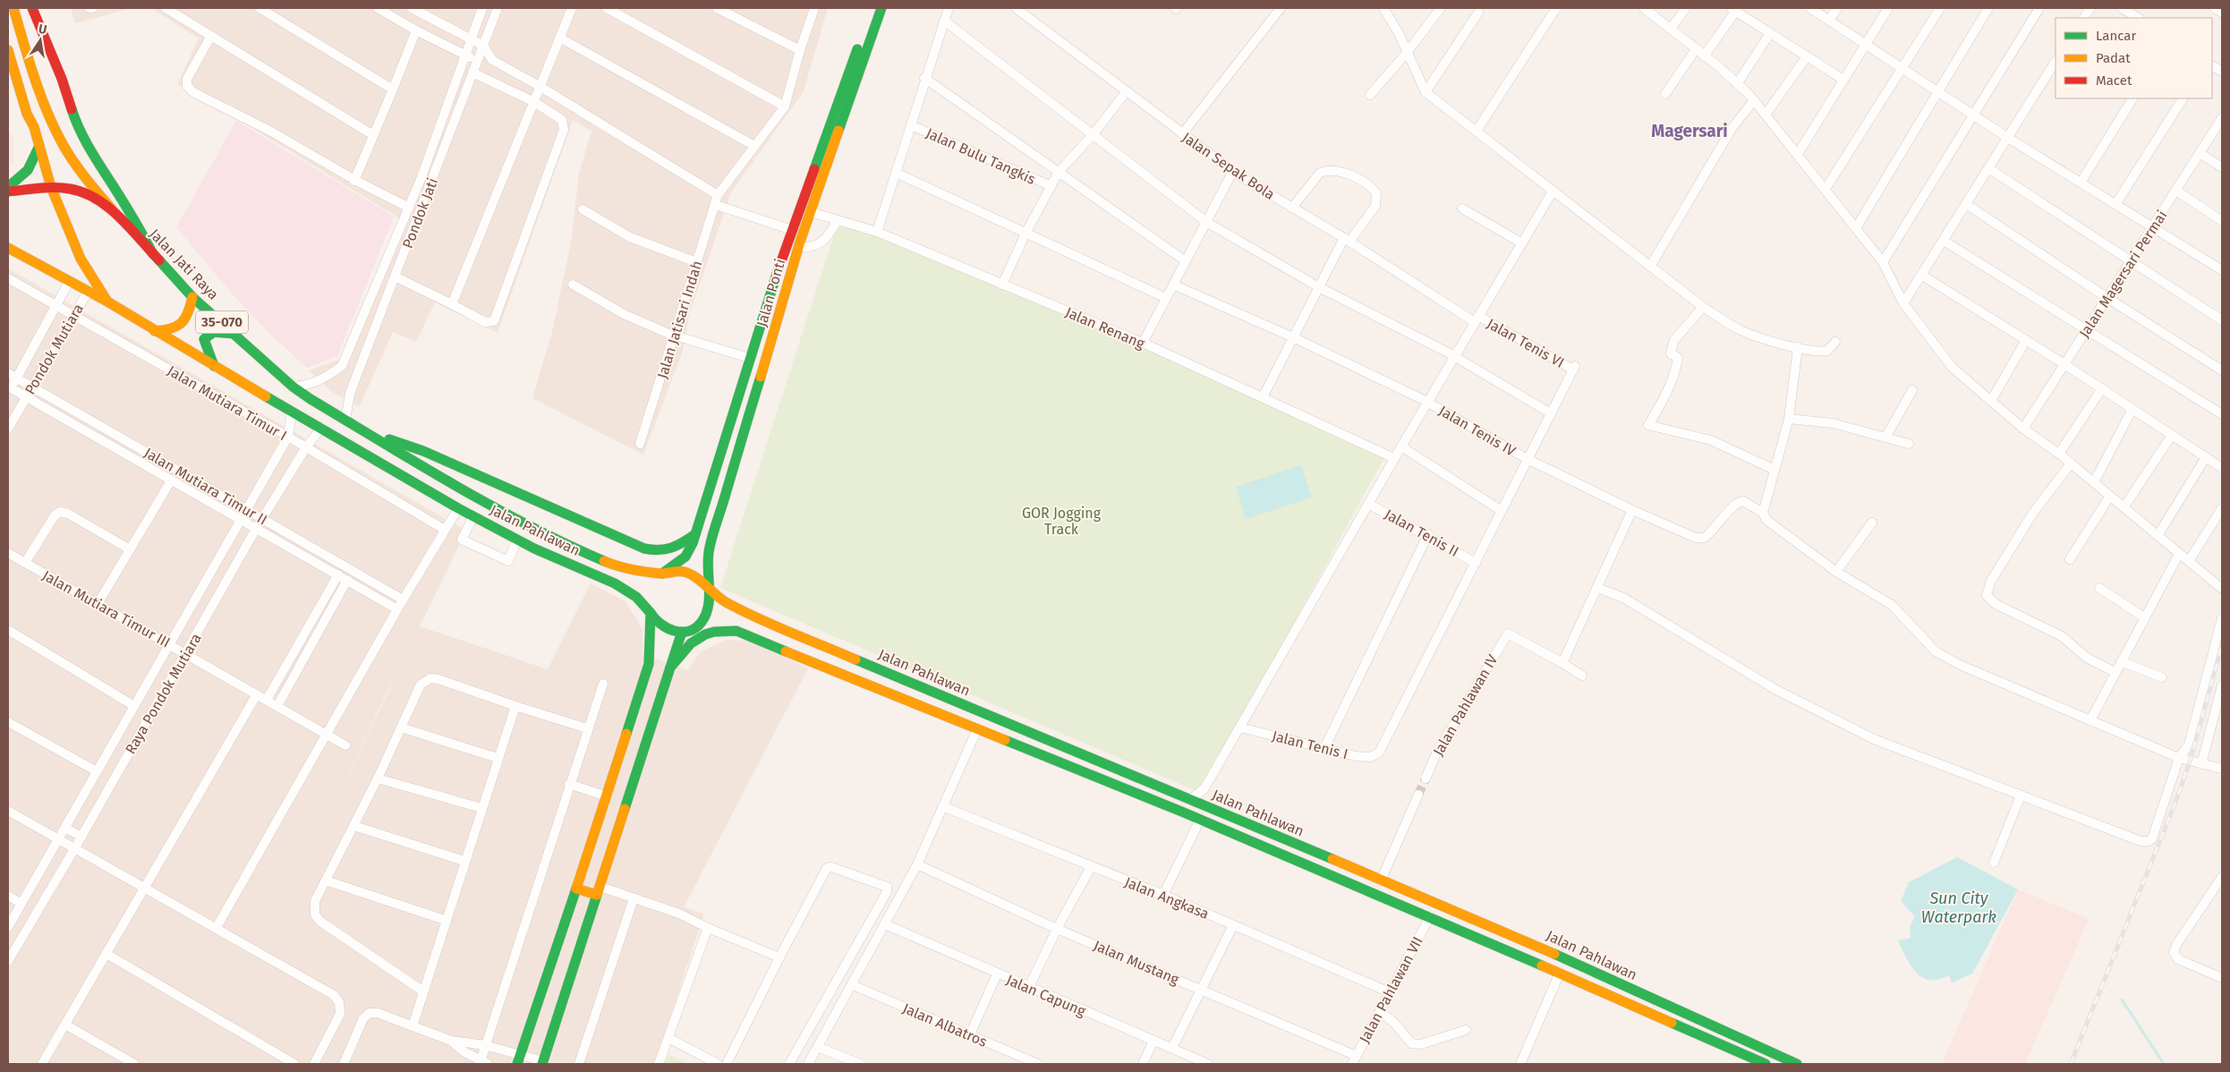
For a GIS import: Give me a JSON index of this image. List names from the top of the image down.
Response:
{
  "streets": {
    "main road": [
      "Jalan Jati Raya",
      "Jalan Ponti",
      "35-070",
      "Jalan Pahlawan"
    ],
    "street": [
      "Jalan Bulu Tangkis",
      "Jalan Sepak Bola",
      "Pondok Jati",
      "Jalan Magersari Permai",
      "Jalan Jatisari Indah",
      "Jalan Renang",
      "Jalan Tenis VI",
      "Pondok Mutiara",
      "Jalan Mutiara Timur I",
      "Jalan Tenis IV",
      "Jalan Mutiara Timur II",
      "Jalan Tenis II",
      "Jalan Mutiara Timur III",
      "Raya Pondok Mutiara",
      "Jalan Pahlawan IV",
      "Jalan Tenis I",
      "Jalan Angkasa",
      "Jalan Mustang",
      "Jalan Pahlawan VII",
      "Jalan Capung",
      "Jalan Albatros"
    ]
  },
  "crossings": [
    ["Jalan Sepak Bola", "Jalan Tenis VI"],
    ["Pondok Jati", "Jalan Jati Raya"],
    ["Pondok Jati", "Jalan Pahlawan"],
    ["Jalan Jati Raya", "Jalan Pahlawan"],
    ["Jalan Ponti", "Jalan Renang"],
    ["Jalan Ponti", "Jalan Pahlawan"],
    ["35-070", "Pondok Mutiara"],
    ["35-070", "Jalan Pahlawan"],
    ["35-070", "Raya Pondok Mutiara"],
    ["Pondok Mutiara", "Jalan Mutiara Timur I"],
    ["Pondok Mutiara", "Jalan Mutiara Timur II"],
    ["Jalan Mutiara Timur I", "Raya Pondok Mutiara"],
    ["Jalan Mutiara Timur II", "Raya Pondok Mutiara"],
    ["Jalan Pahlawan", "Raya Pondok Mutiara"],
    ["Jalan Pahlawan", "Jalan Pahlawan VII"],
    ["Jalan Tenis II", "Jalan Tenis I"],
    ["Jalan Mutiara Timur III", "Raya Pondok Mutiara"],
    ["Jalan Angkasa", "Jalan Pahlawan VII"],
    ["Jalan Mustang", "Jalan Pahlawan VII"]
  ],
  "districts": ["Magersari"],
  "water": ["Sun City Waterpark"],
  "parks": ["GOR Jogging Track"],
  "legend": ["Lancar", "Padat", "Macet"],
  "north": "top"
}
